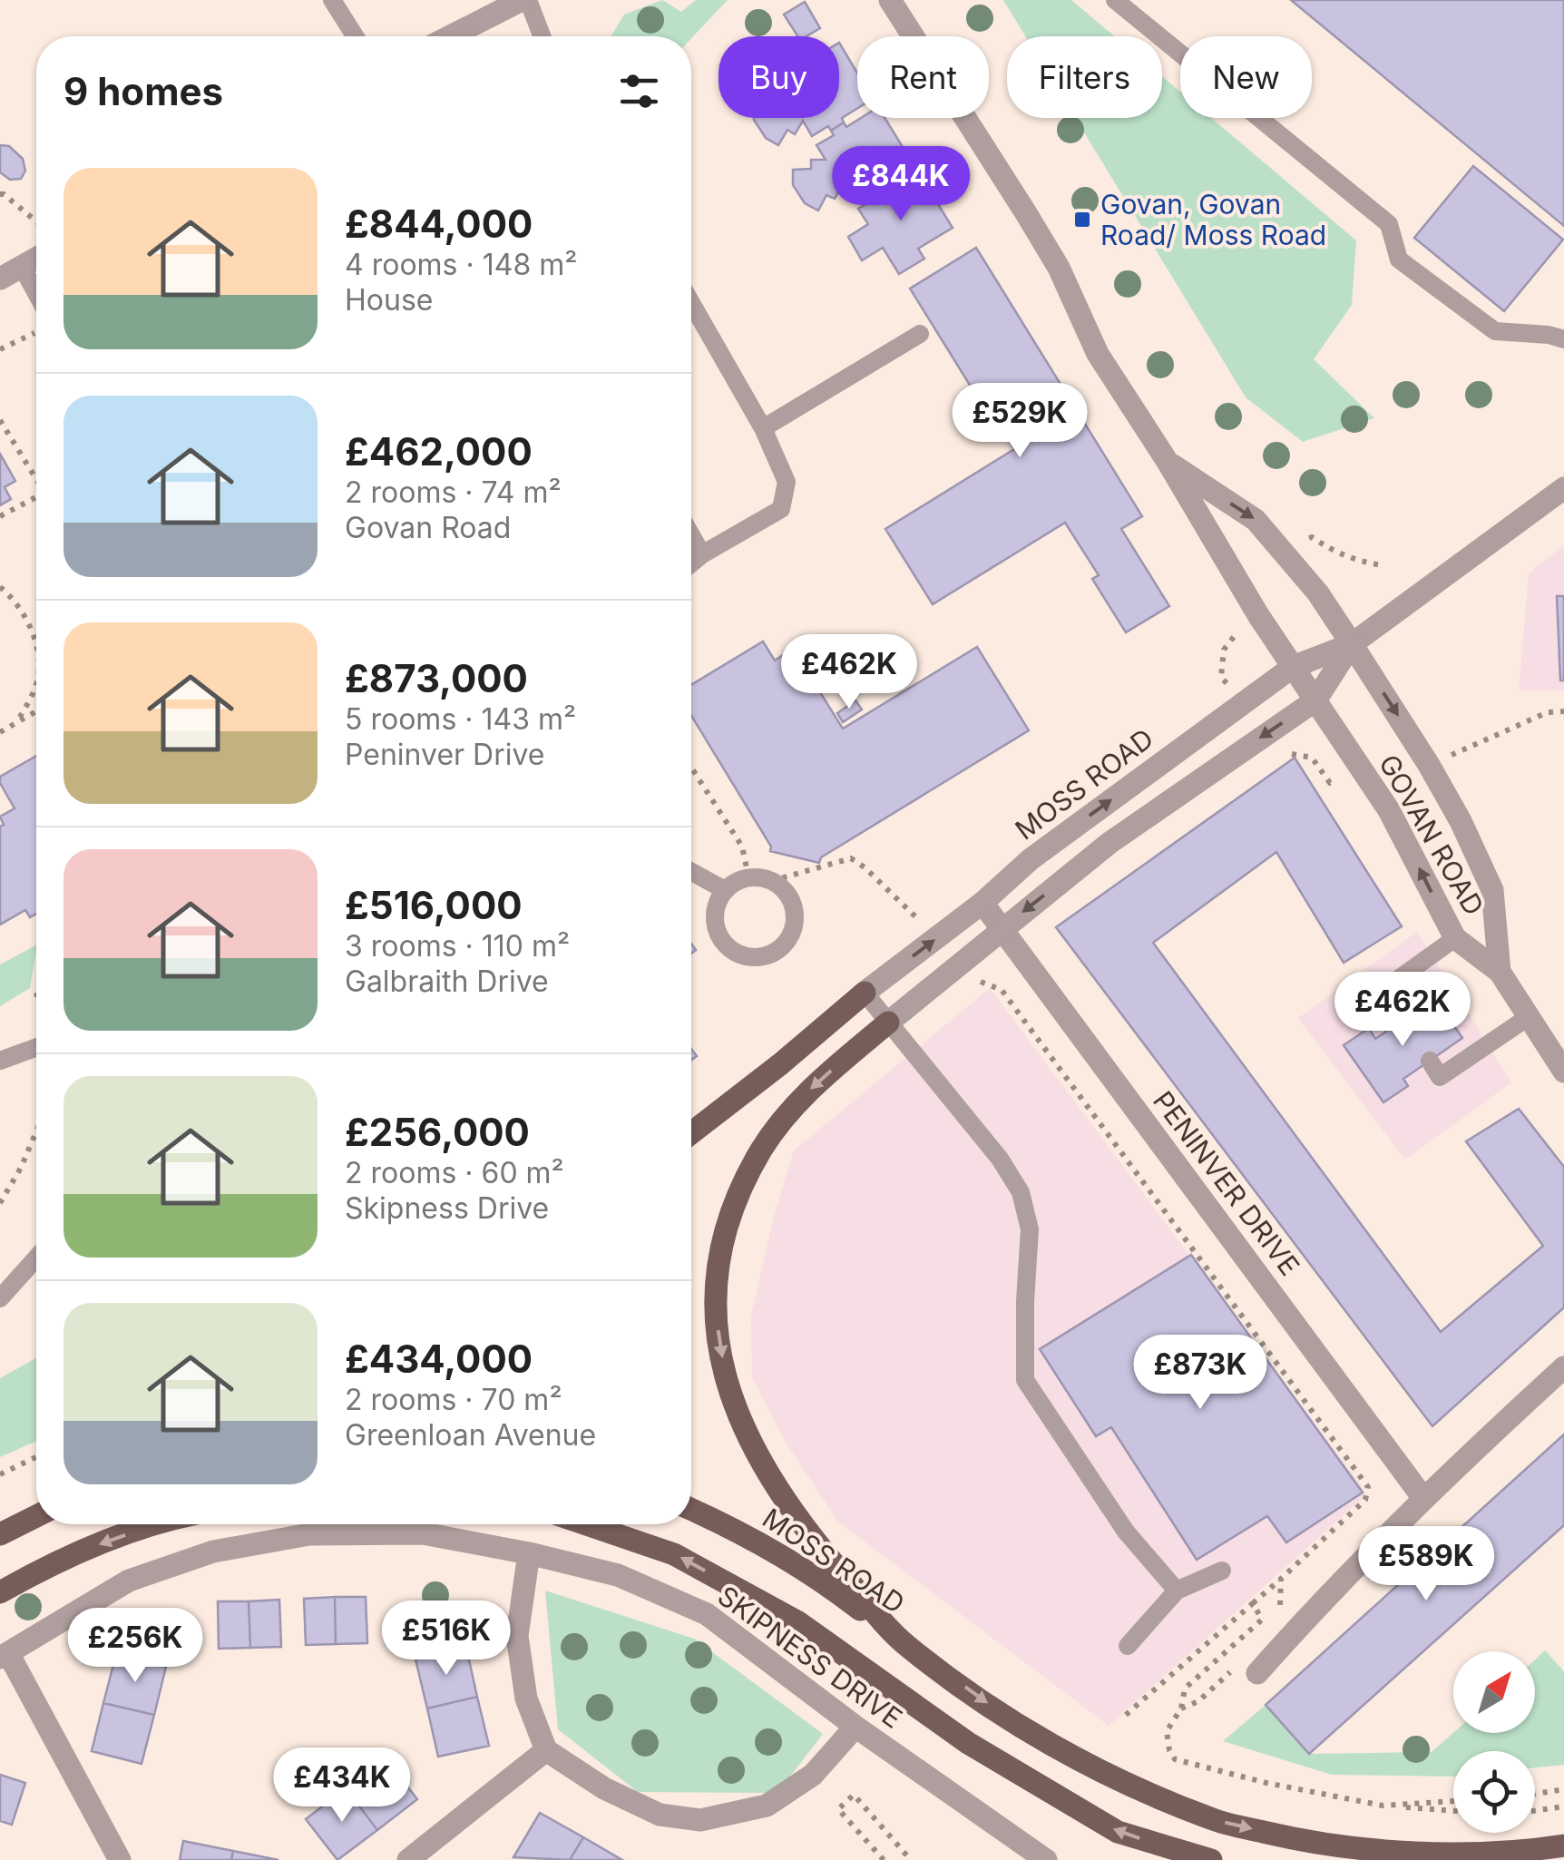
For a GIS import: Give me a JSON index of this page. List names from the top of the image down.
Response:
{
  "streets": {
    "main road": ["MOSS ROAD"],
    "street": ["GOVAN ROAD", "PENINVER DRIVE", "SKIPNESS DRIVE"]
  },
  "crossings": [
    ["MOSS ROAD", "GOVAN ROAD"],
    ["MOSS ROAD", "PENINVER DRIVE"]
  ],
  "places": {
    "transit": ["Govan, Govan Road/ Moss Road"]
  },
  "north": "top right",
  "page": {
    "chip": [
      "Buy",
      "Rent",
      "Filters",
      "New"
    ],
    "heading": "9 homes",
    "list": [
      {
        "name": "£844,000",
        "note": "4 rooms · 148 m² · House"
      },
      {
        "name": "£462,000",
        "note": "2 rooms · 74 m² · Govan Road"
      },
      {
        "name": "£873,000",
        "note": "5 rooms · 143 m² · Peninver Drive"
      },
      {
        "name": "£516,000",
        "note": "3 rooms · 110 m² · Galbraith Drive"
      },
      {
        "name": "£256,000",
        "note": "2 rooms · 60 m² · Skipness Drive"
      },
      {
        "name": "£434,000",
        "note": "2 rooms · 70 m² · Greenloan Avenue"
      }
    ],
    "price": [
      "£844K",
      "£529K",
      "£462K",
      "£462K",
      "£873K",
      "£589K",
      "£516K",
      "£256K",
      "£434K"
    ]
  }
}
